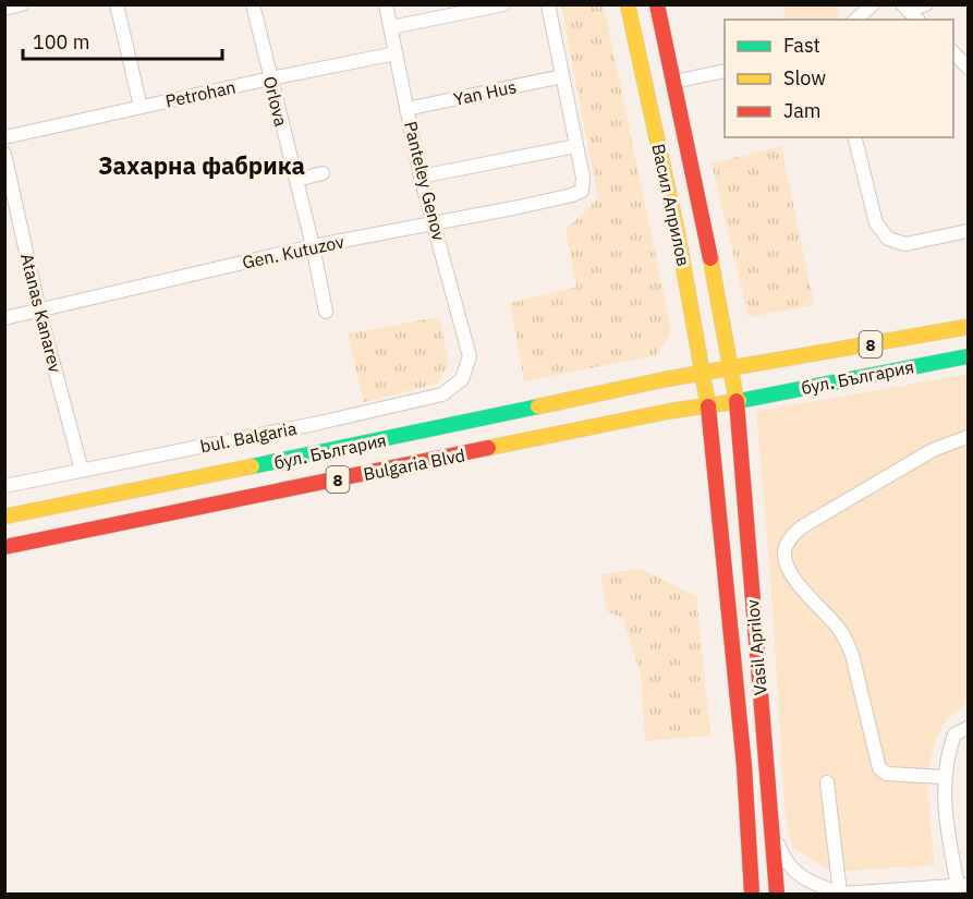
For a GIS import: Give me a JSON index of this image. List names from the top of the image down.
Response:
{
  "streets": {
    "main road": [
      "Васил Априлов",
      "8",
      "бул. България",
      "Bulgaria Blvd",
      "Vasil Aprilov"
    ],
    "street": [
      "Yan Hus",
      "Petrohan",
      "Orlova",
      "Panteley Genov",
      "Gen. Kutuzov",
      "Atanas Kanarev",
      "bul. Balgaria"
    ]
  },
  "crossings": [
    ["Yan Hus", "Panteley Genov"],
    ["Petrohan", "Orlova"],
    ["Petrohan", "Panteley Genov"],
    ["Orlova", "Gen. Kutuzov"],
    ["Panteley Genov", "Gen. Kutuzov"],
    ["Panteley Genov", "bul. Balgaria"],
    ["Васил Априлов", "8"],
    ["Васил Априлов", "бул. България"],
    ["Васил Априлов", "Bulgaria Blvd"],
    ["Васил Априлов", "Vasil Aprilov"],
    ["Gen. Kutuzov", "Atanas Kanarev"],
    ["Atanas Kanarev", "bul. Balgaria"],
    ["8", "бул. България"],
    ["бул. България", "Bulgaria Blvd"],
    ["бул. България", "Vasil Aprilov"],
    ["Bulgaria Blvd", "Vasil Aprilov"]
  ],
  "districts": ["Захарна фабрика"],
  "legend": ["Fast", "Slow", "Jam"],
  "scale_bar": "100 m"
}
